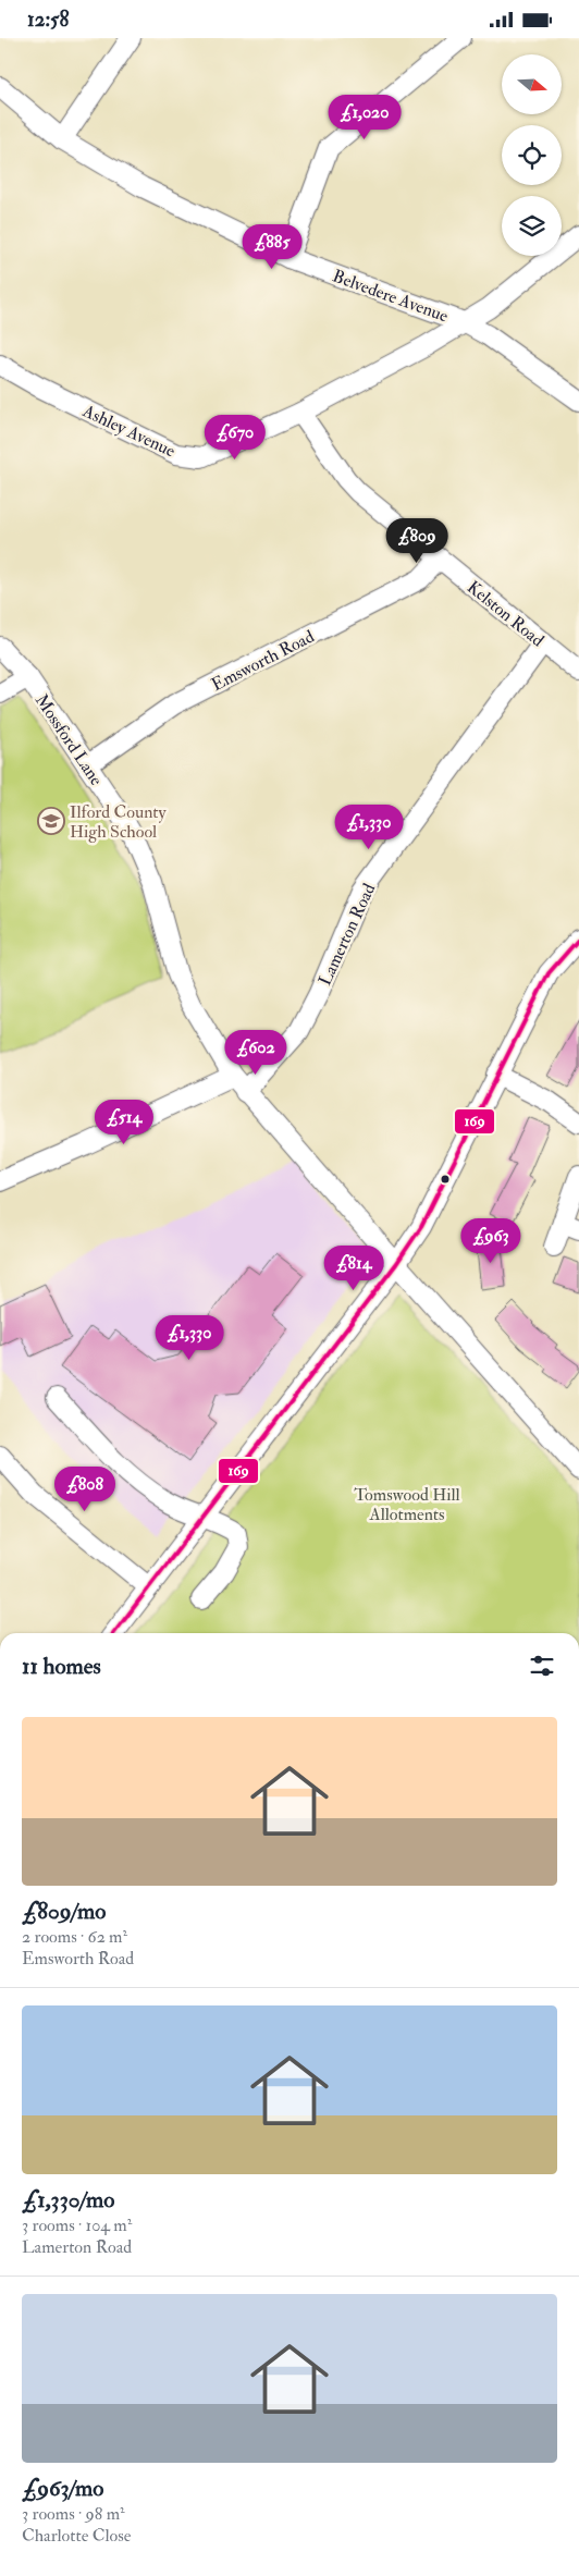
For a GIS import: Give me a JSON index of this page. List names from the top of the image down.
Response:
{
  "streets": {
    "street": [
      "Belvedere Avenue",
      "Ashley Avenue",
      "Kelston Road",
      "Emsworth Road",
      "Mossford Lane",
      "Lamerton Road"
    ]
  },
  "crossings": [
    ["Belvedere Avenue", "Ashley Avenue"],
    ["Ashley Avenue", "Kelston Road"],
    ["Kelston Road", "Emsworth Road"],
    ["Kelston Road", "Lamerton Road"],
    ["Emsworth Road", "Mossford Lane"],
    ["Mossford Lane", "Lamerton Road"]
  ],
  "parks": ["Tomswood Hill Allotments"],
  "places": {
    "school or university": ["Ilford County High School"]
  },
  "lines": ["transit line 169"],
  "north": "right",
  "page": {
    "status": "12:58",
    "price": [
      "£1,020",
      "£885",
      "£670",
      "£809",
      "£1,330",
      "£602",
      "£514",
      "£963",
      "£814",
      "£1,330",
      "£808"
    ],
    "heading": "11 homes",
    "list": [
      {
        "name": "£809/mo",
        "note": "2 rooms · 62 m² · Emsworth Road"
      },
      {
        "name": "£1,330/mo",
        "note": "3 rooms · 104 m² · Lamerton Road"
      },
      {
        "name": "£963/mo",
        "note": "3 rooms · 98 m² · Charlotte Close"
      }
    ]
  }
}
